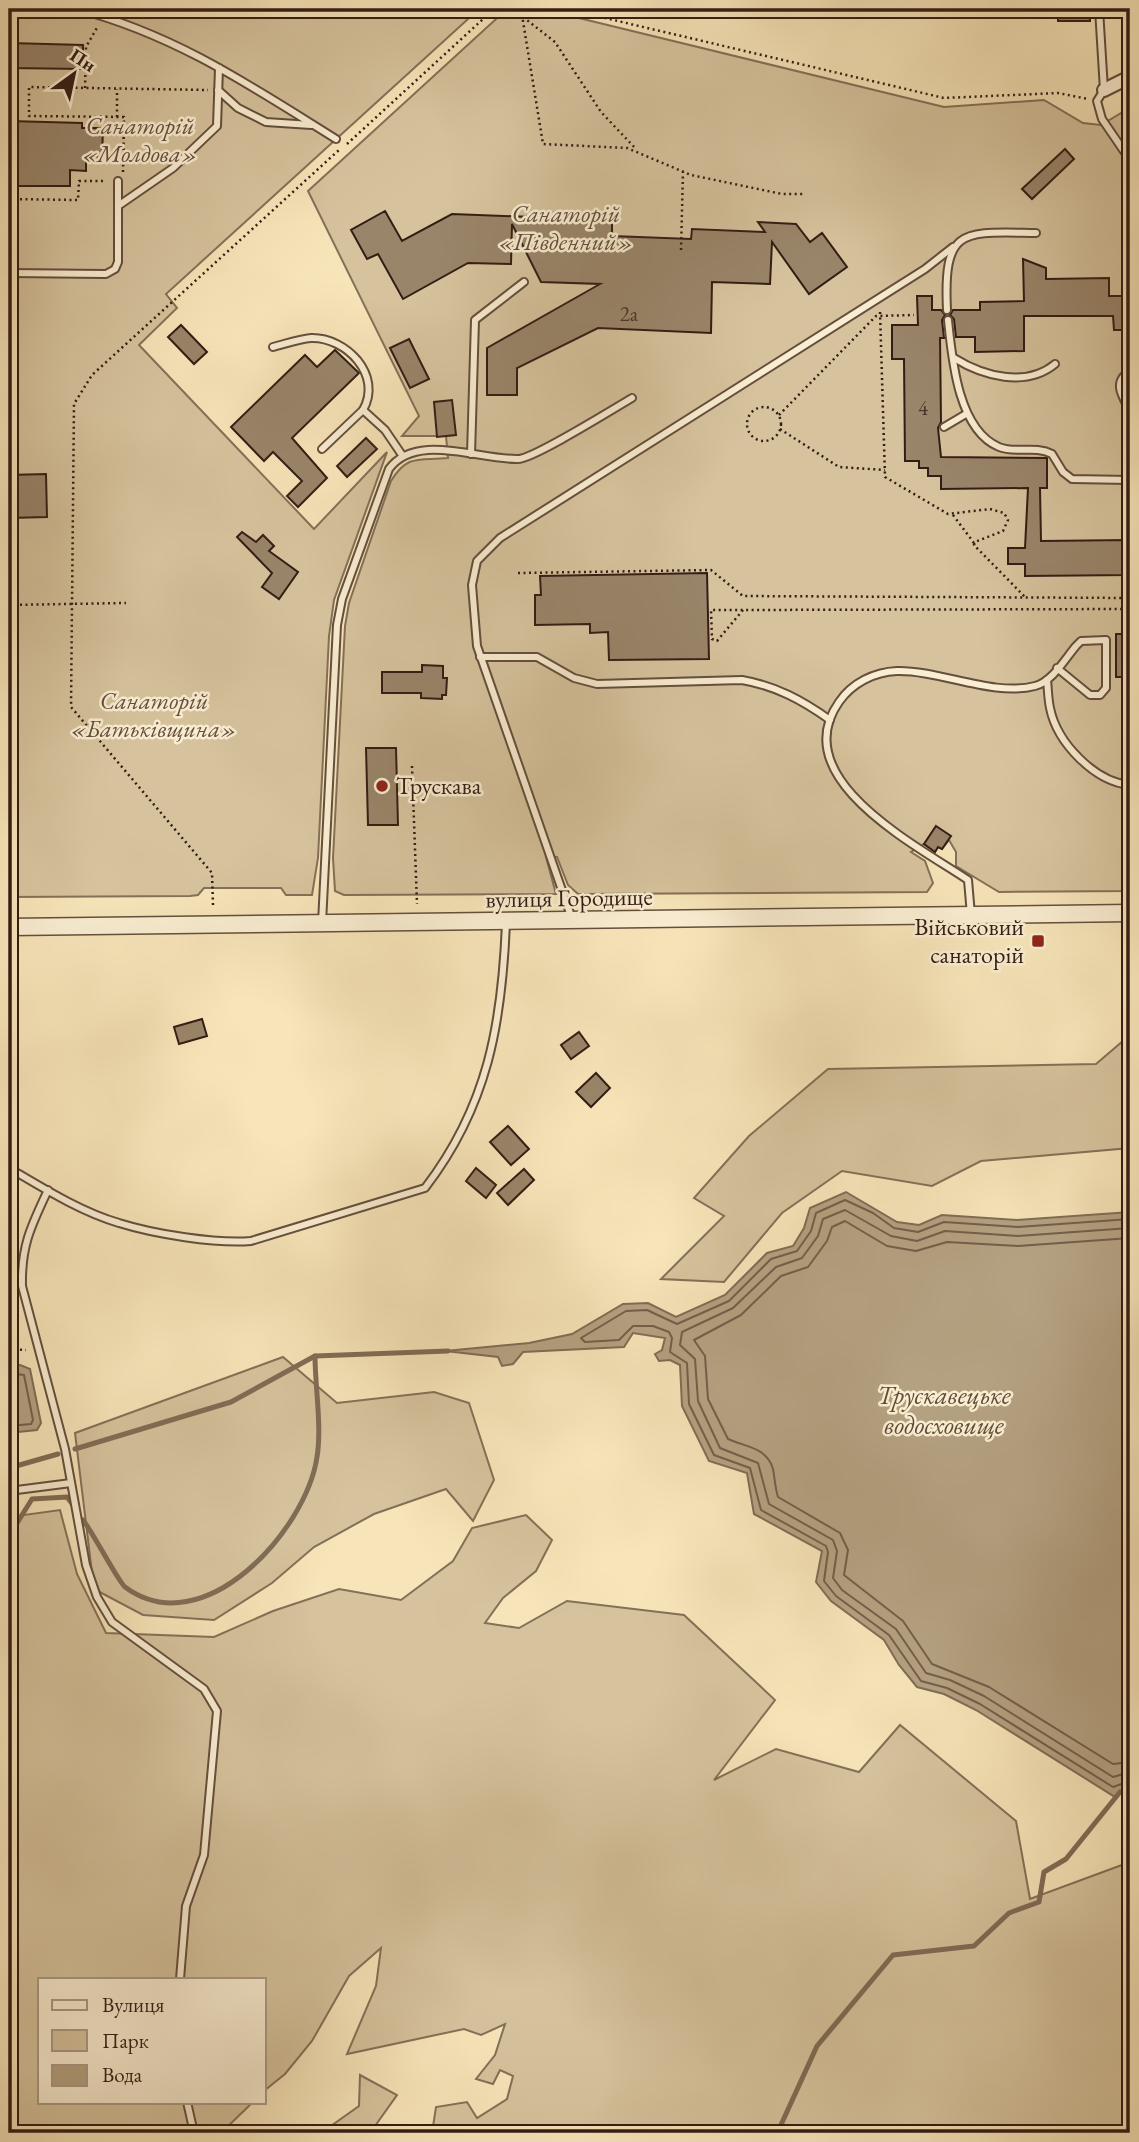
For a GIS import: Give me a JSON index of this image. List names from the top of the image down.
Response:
{
  "streets": {
    "street": ["вулиця Городище"]
  },
  "water": ["Трускавецьке водосховище"],
  "parks": ["Санаторій «Молдова»", "Санаторій «Південний»", "Санаторій «Батьківщина»"],
  "places": {
    "other": ["Трускава"],
    "transit": ["Військовий санаторій"]
  },
  "house_numbers": ["2а", "4"],
  "legend": ["Вулиця", "Парк", "Вода"],
  "north": "top right"
}
